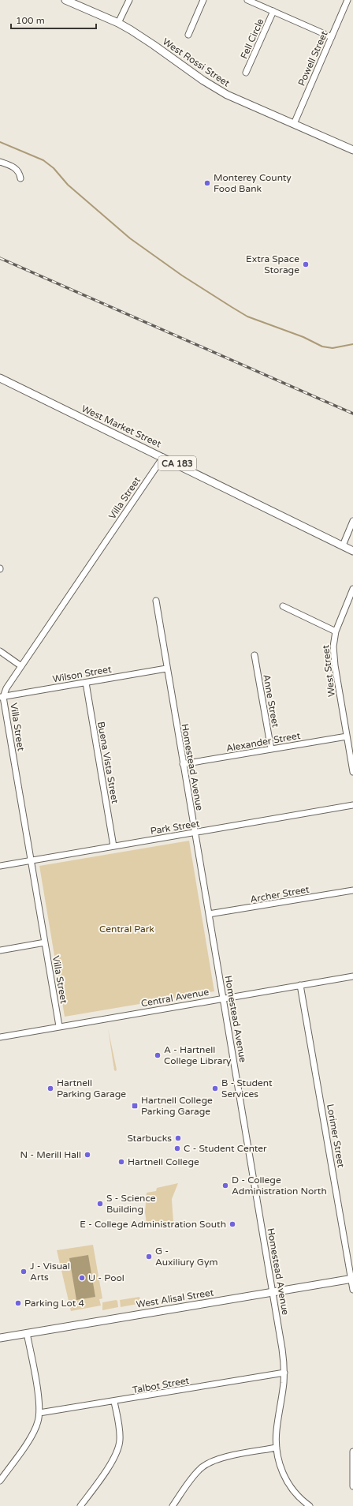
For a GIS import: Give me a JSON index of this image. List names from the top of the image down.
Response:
{
  "streets": {
    "main road": [
      "West Rossi Street",
      "West Market Street",
      "CA 183",
      "West Alisal Street"
    ],
    "street": [
      "Fell Circle",
      "Powell Street",
      "Villa Street",
      "West Street",
      "Wilson Street",
      "Anne Street",
      "Alexander Street",
      "Buena Vista Street",
      "Homestead Avenue",
      "Park Street",
      "Archer Street",
      "Central Avenue",
      "Lorimer Street",
      "Talbot Street"
    ]
  },
  "crossings": [
    ["Powell Street", "West Rossi Street"],
    ["West Market Street", "Villa Street"],
    ["Villa Street", "Wilson Street"],
    ["Villa Street", "Park Street"],
    ["Villa Street", "Central Avenue"],
    ["West Street", "Alexander Street"],
    ["Wilson Street", "Buena Vista Street"],
    ["Wilson Street", "Homestead Avenue"],
    ["Anne Street", "Alexander Street"],
    ["Alexander Street", "Homestead Avenue"],
    ["Buena Vista Street", "Park Street"],
    ["Homestead Avenue", "Park Street"],
    ["Homestead Avenue", "Archer Street"],
    ["Homestead Avenue", "Central Avenue"],
    ["Homestead Avenue", "West Alisal Street"],
    ["Homestead Avenue", "Talbot Street"],
    ["Central Avenue", "Lorimer Street"],
    ["Lorimer Street", "West Alisal Street"]
  ],
  "parks": ["Central Park"],
  "places": {
    "other": [
      "Monterey County Food Bank",
      "Extra Space Storage",
      "A - Hartnell College Library",
      "Hartnell Parking Garage",
      "B - Student Services",
      "Starbucks",
      "C - Student Center",
      "N - Merill Hall",
      "Hartnell College",
      "D - College Administration North",
      "S - Science Building",
      "E - College Administration South",
      "G - Auxiliury Gym",
      "J - Visual Arts",
      "U - Pool",
      "Parking Lot 4"
    ],
    "transit": ["Hartnell College Parking Garage"]
  },
  "scale_bar": "100 m"
}
